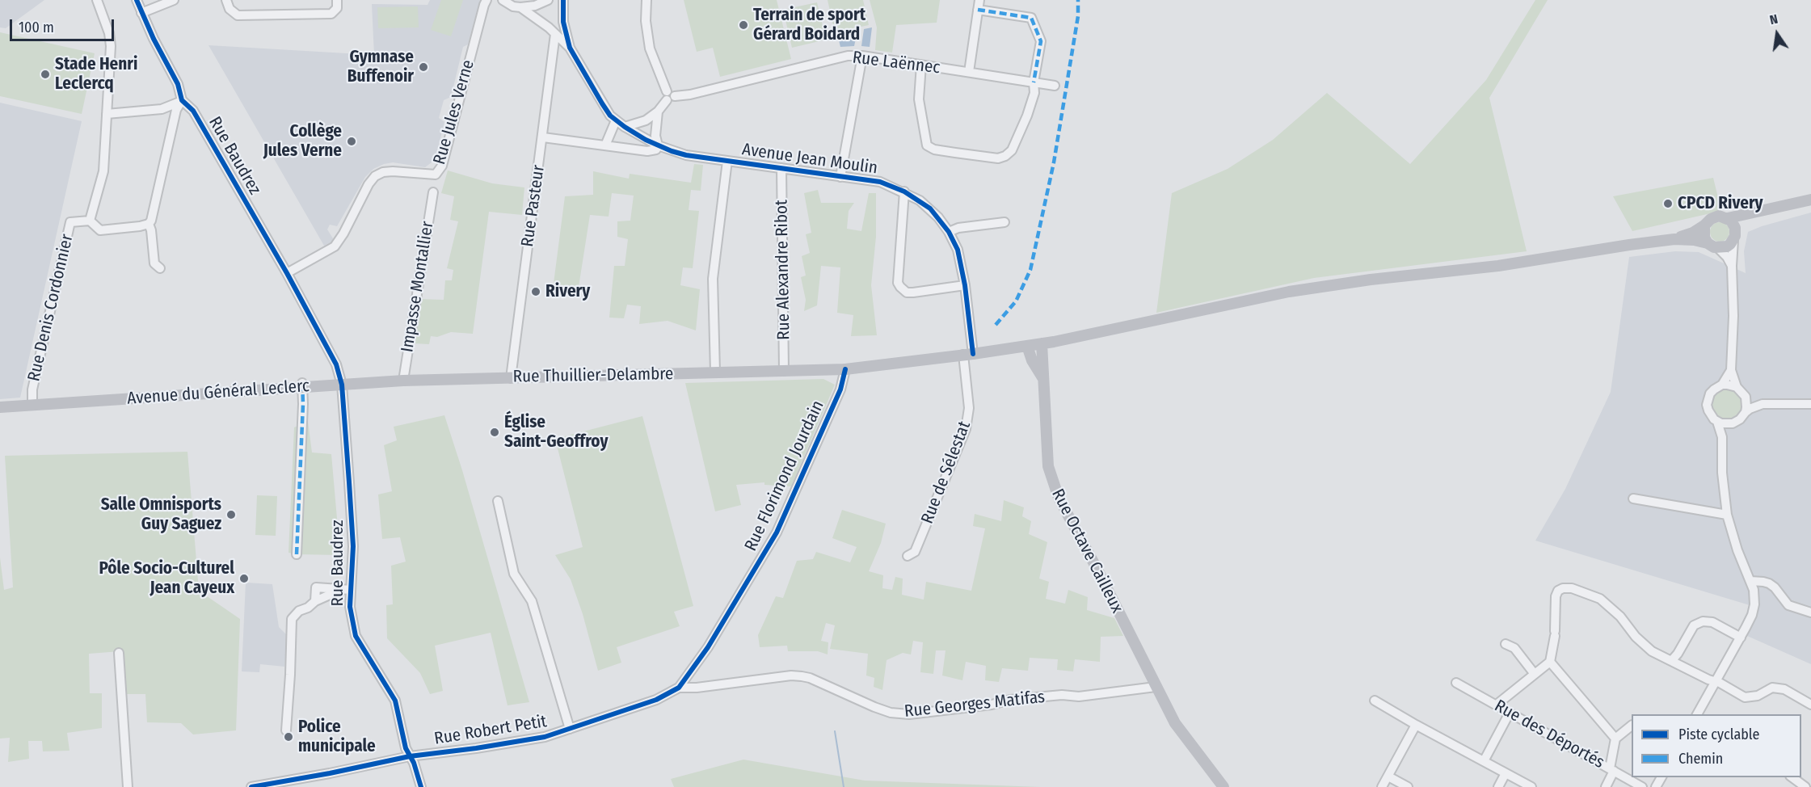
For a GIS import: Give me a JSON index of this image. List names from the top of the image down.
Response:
{
  "streets": {
    "main road": ["Rue Thuillier-Delambre", "Avenue du Général Leclerc", "Rue Octave Cailleux"],
    "street": [
      "Rue Laënnec",
      "Rue Jules Verne",
      "Rue Baudrez",
      "Avenue Jean Moulin",
      "Rue Pasteur",
      "Rue Alexandre Ribot",
      "Impasse Montallier",
      "Rue Denis Cordonnier",
      "Rue de Sélestat",
      "Rue Florimond Jourdain",
      "Rue Georges Matifas",
      "Rue Robert Petit",
      "Rue des Déportés"
    ]
  },
  "crossings": [
    ["Rue Jules Verne", "Rue Baudrez"],
    ["Rue Baudrez", "Rue Thuillier-Delambre"],
    ["Rue Baudrez", "Avenue du Général Leclerc"],
    ["Rue Baudrez", "Rue Robert Petit"],
    ["Avenue Jean Moulin", "Rue Alexandre Ribot"],
    ["Avenue Jean Moulin", "Rue Thuillier-Delambre"],
    ["Avenue Jean Moulin", "Rue de Sélestat"],
    ["Rue Pasteur", "Rue Thuillier-Delambre"],
    ["Rue Alexandre Ribot", "Rue Thuillier-Delambre"],
    ["Impasse Montallier", "Rue Thuillier-Delambre"],
    ["Rue Denis Cordonnier", "Avenue du Général Leclerc"],
    ["Rue Thuillier-Delambre", "Avenue du Général Leclerc"],
    ["Rue Thuillier-Delambre", "Rue de Sélestat"],
    ["Rue Thuillier-Delambre", "Rue Florimond Jourdain"],
    ["Rue Thuillier-Delambre", "Rue Octave Cailleux"],
    ["Rue Florimond Jourdain", "Rue Georges Matifas"],
    ["Rue Florimond Jourdain", "Rue Robert Petit"],
    ["Rue Octave Cailleux", "Rue Georges Matifas"],
    ["Rue Georges Matifas", "Rue Robert Petit"]
  ],
  "places": [
    "Terrain de sport Gérard Boidard",
    "Gymnase Buffenoir",
    "Stade Henri Leclercq",
    "Collège Jules Verne",
    "CPCD Rivery",
    "Rivery",
    "Église Saint-Geoffroy",
    "Salle Omnisports Guy Saguez",
    "Pôle Socio-Culturel Jean Cayeux",
    "Police municipale"
  ],
  "legend": ["Piste cyclable", "Chemin"],
  "scale_bar": "100 m",
  "north": "top"
}
